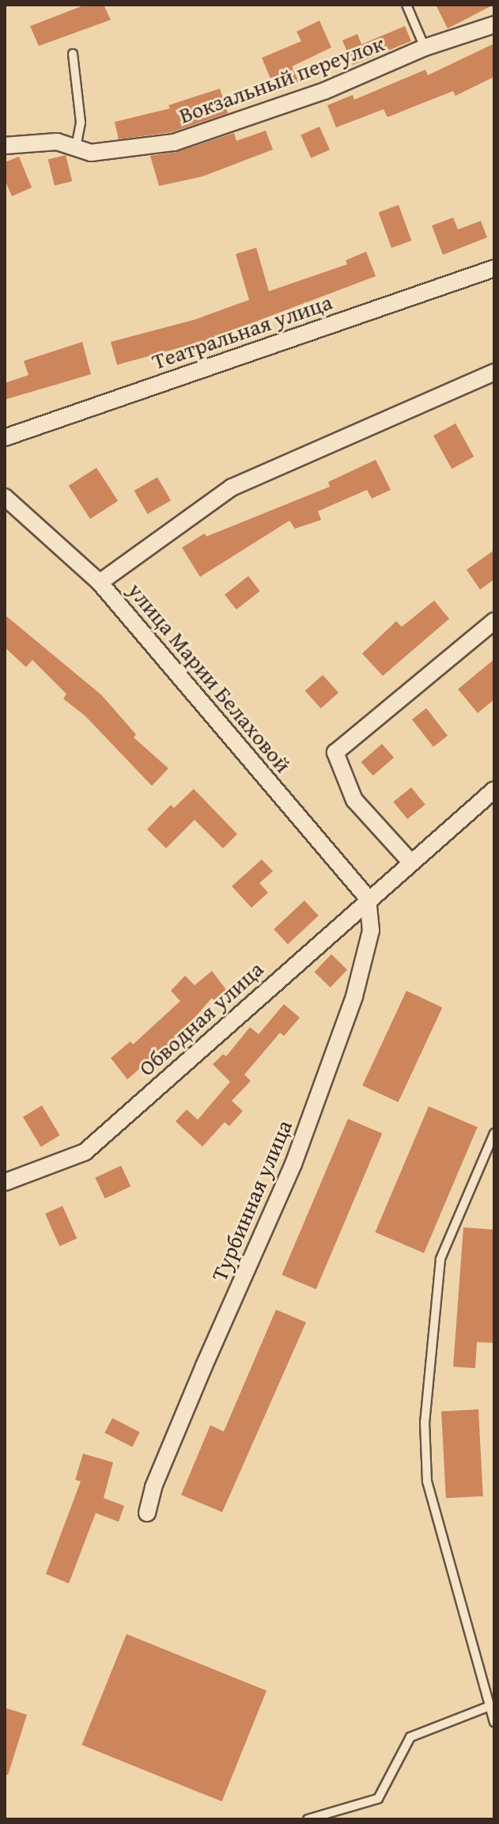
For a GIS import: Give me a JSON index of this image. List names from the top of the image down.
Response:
{
  "streets": {
    "street": [
      "Вокзальный переулок",
      "Театральная улица",
      "улица Марии Белаховой",
      "Обводная улица",
      "Турбинная улица"
    ]
  },
  "crossings": [
    ["улица Марии Белаховой", "Обводная улица"],
    ["улица Марии Белаховой", "Турбинная улица"],
    ["Обводная улица", "Турбинная улица"]
  ]
}
